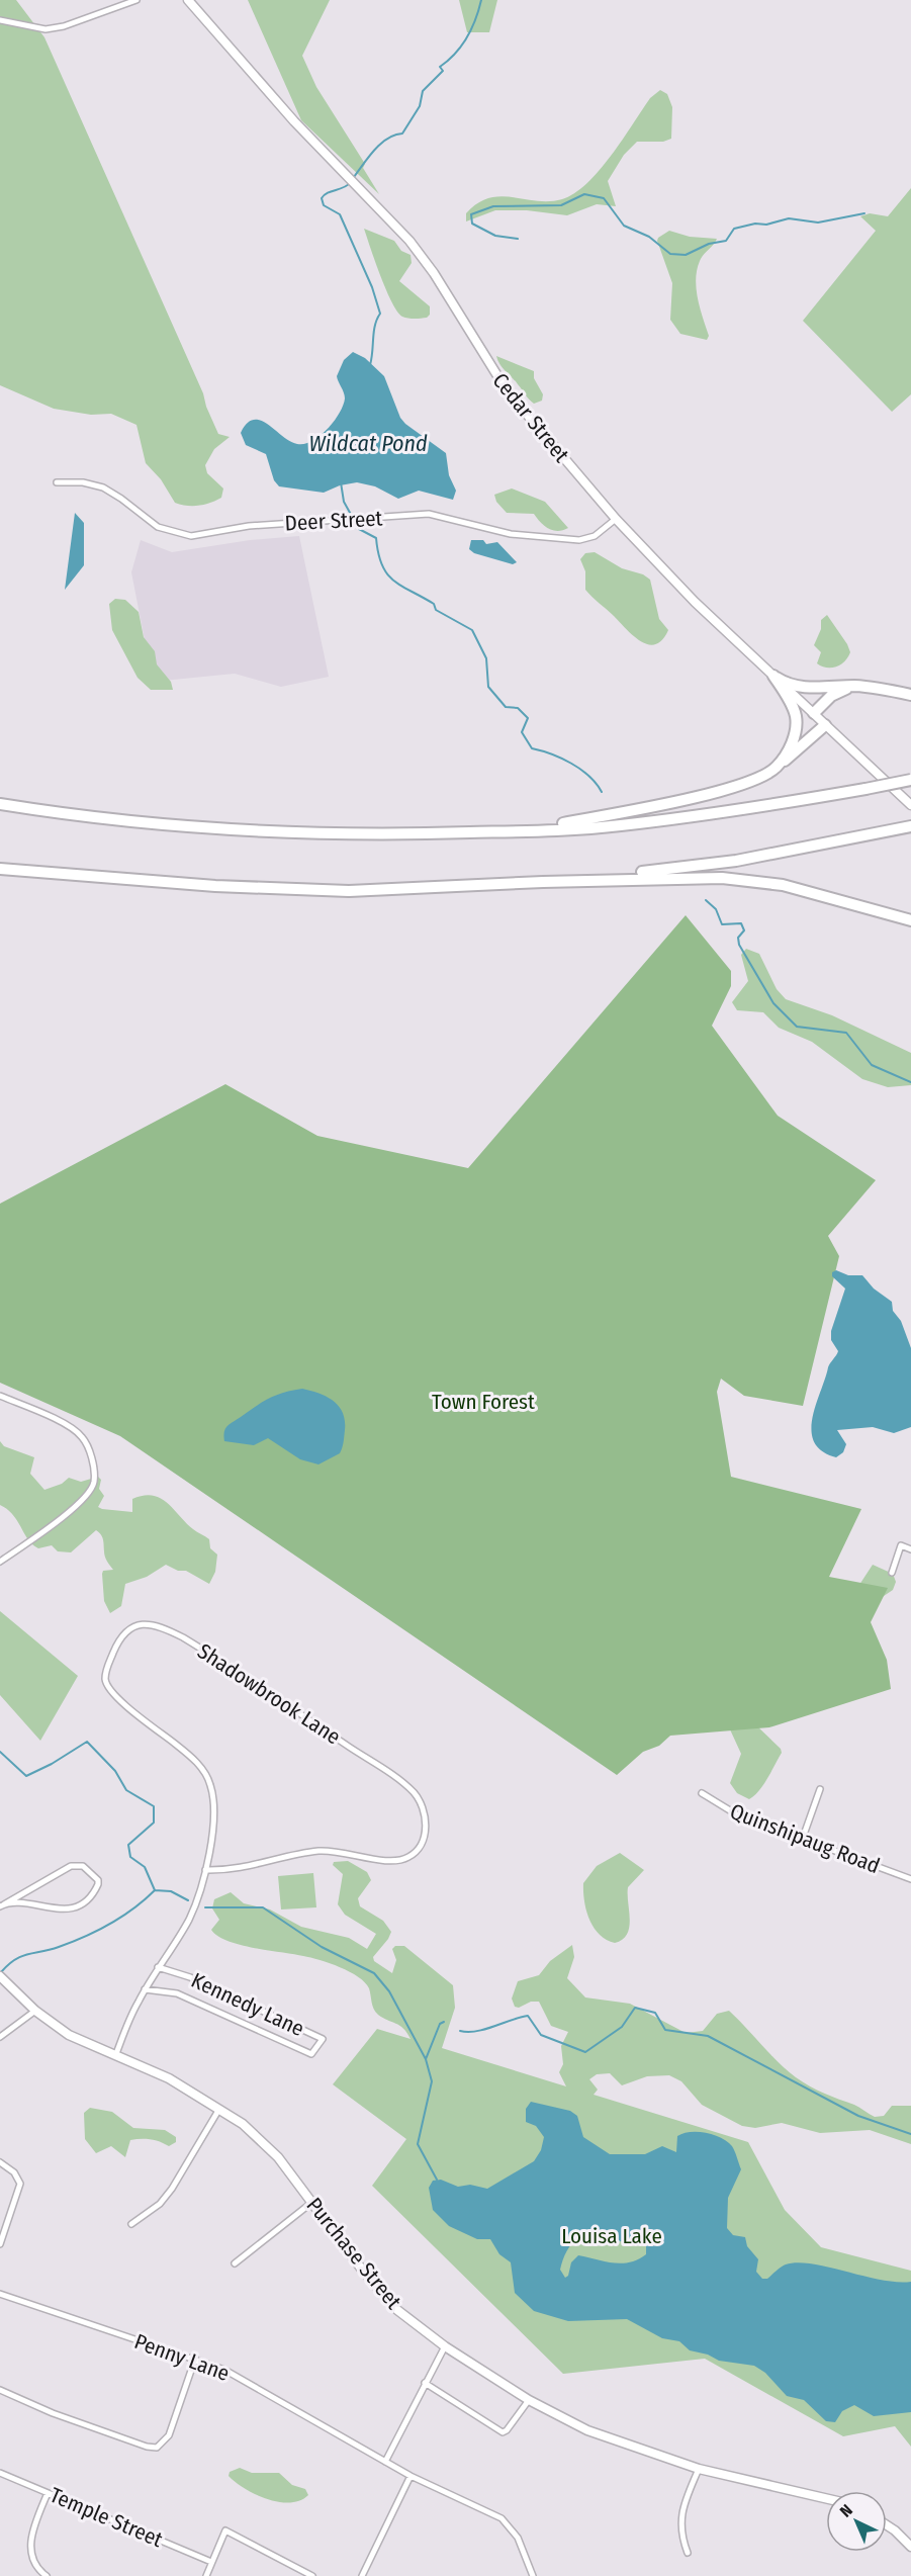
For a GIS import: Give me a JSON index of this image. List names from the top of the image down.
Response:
{
  "streets": {
    "main road": ["Cedar Street", "Purchase Street"],
    "street": [
      "Deer Street",
      "Shadowbrook Lane",
      "Quinshipaug Road",
      "Kennedy Lane",
      "Penny Lane",
      "Temple Street"
    ]
  },
  "crossings": [
    ["Cedar Street", "Deer Street"]
  ],
  "water": ["Wildcat Pond"],
  "parks": ["Town Forest", "Louisa Lake"],
  "north": "top left"
}
